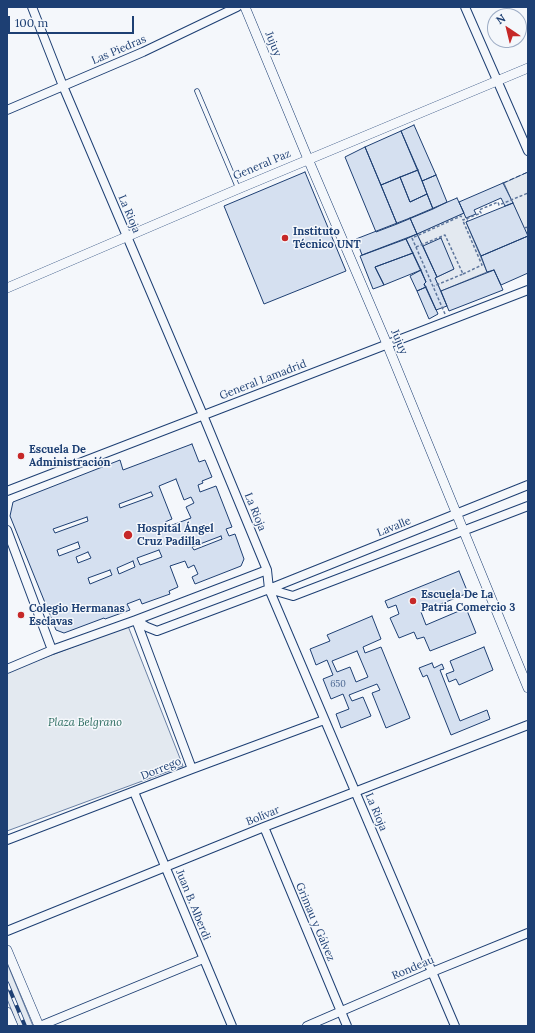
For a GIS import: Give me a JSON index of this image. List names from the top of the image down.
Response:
{
  "streets": {
    "street": [
      "Jujuy",
      "Las Piedras",
      "General Paz",
      "La Rioja",
      "General Lamadrid",
      "Lavalle",
      "Dorrego",
      "Bolívar",
      "Juan B. Alberdi",
      "Grimau y Gálvez",
      "Rondeau"
    ]
  },
  "crossings": [
    ["Jujuy", "General Paz"],
    ["Jujuy", "General Lamadrid"],
    ["Jujuy", "Lavalle"],
    ["Las Piedras", "La Rioja"],
    ["General Paz", "La Rioja"],
    ["La Rioja", "General Lamadrid"],
    ["La Rioja", "Lavalle"],
    ["La Rioja", "Dorrego"],
    ["La Rioja", "Bolívar"],
    ["La Rioja", "Rondeau"],
    ["Dorrego", "Juan B. Alberdi"],
    ["Bolívar", "Juan B. Alberdi"],
    ["Bolívar", "Grimau y Gálvez"],
    ["Grimau y Gálvez", "Rondeau"]
  ],
  "parks": ["Plaza Belgrano"],
  "places": [
    "Instituto Técnico UNT",
    "Escuela De Administración",
    "Hospital Ángel Cruz Padilla",
    "Escuela De La Patria Comercio 3",
    "Colegio Hermanas Esclavas"
  ],
  "house_numbers": ["650"],
  "scale_bar": "100 m",
  "north": "top left"
}
